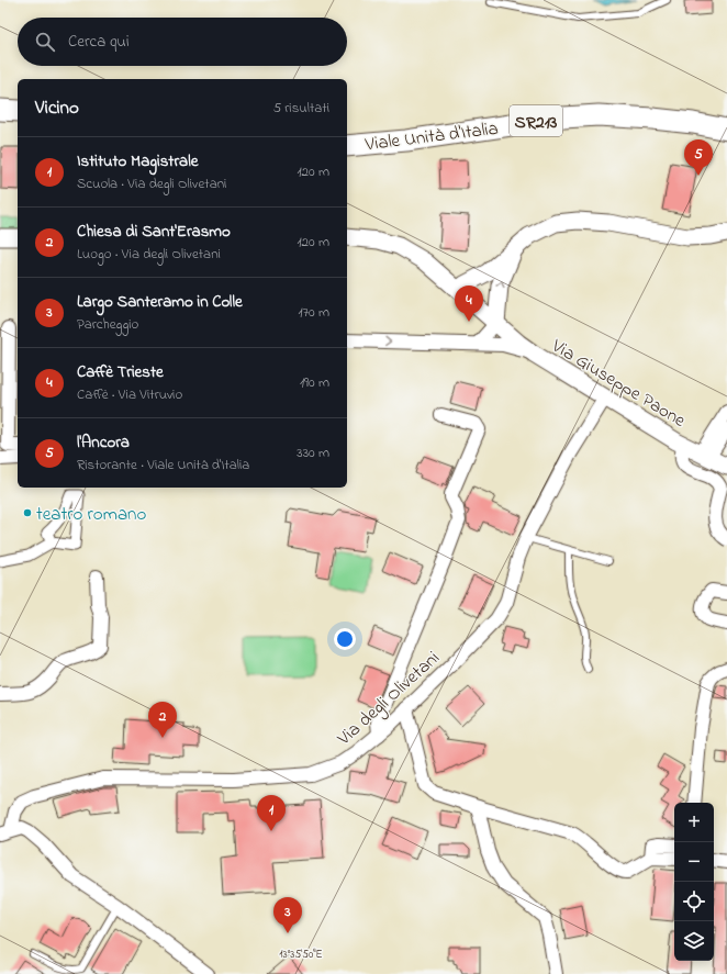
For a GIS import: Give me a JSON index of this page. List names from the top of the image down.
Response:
{
  "streets": {
    "main road": ["SR213", "Viale Unità d'Italia"],
    "street": ["Via Giuseppe Paone", "Via degli Olivetani"]
  },
  "crossings": [
    ["Via Giuseppe Paone", "Via degli Olivetani"]
  ],
  "places": ["teatro romano"],
  "page": {
    "search": "Cerca qui",
    "heading": ["Vicino", "5 risultati"],
    "list": [
      {
        "mark": "1",
        "name": "Istituto Magistrale",
        "note": "Scuola · Via degli Olivetani",
        "value": "120 m"
      },
      {
        "mark": "2",
        "name": "Chiesa di Sant'Erasmo",
        "note": "Luogo · Via degli Olivetani",
        "value": "120 m"
      },
      {
        "mark": "3",
        "name": "Largo Santeramo in Colle",
        "note": "Parcheggio",
        "value": "170 m"
      },
      {
        "mark": "4",
        "name": "Caffè Trieste",
        "note": "Caffè · Via Vitruvio",
        "value": "190 m"
      },
      {
        "mark": "5",
        "name": "l'Ancora",
        "note": "Ristorante · Viale Unità d'Italia",
        "value": "330 m"
      }
    ],
    "pins": [
      "5",
      "4",
      "2",
      "1",
      "3"
    ],
    "map_buttons": ["+", "−"]
  },
  "coordinates": ["13°35'50\"E"]
}
